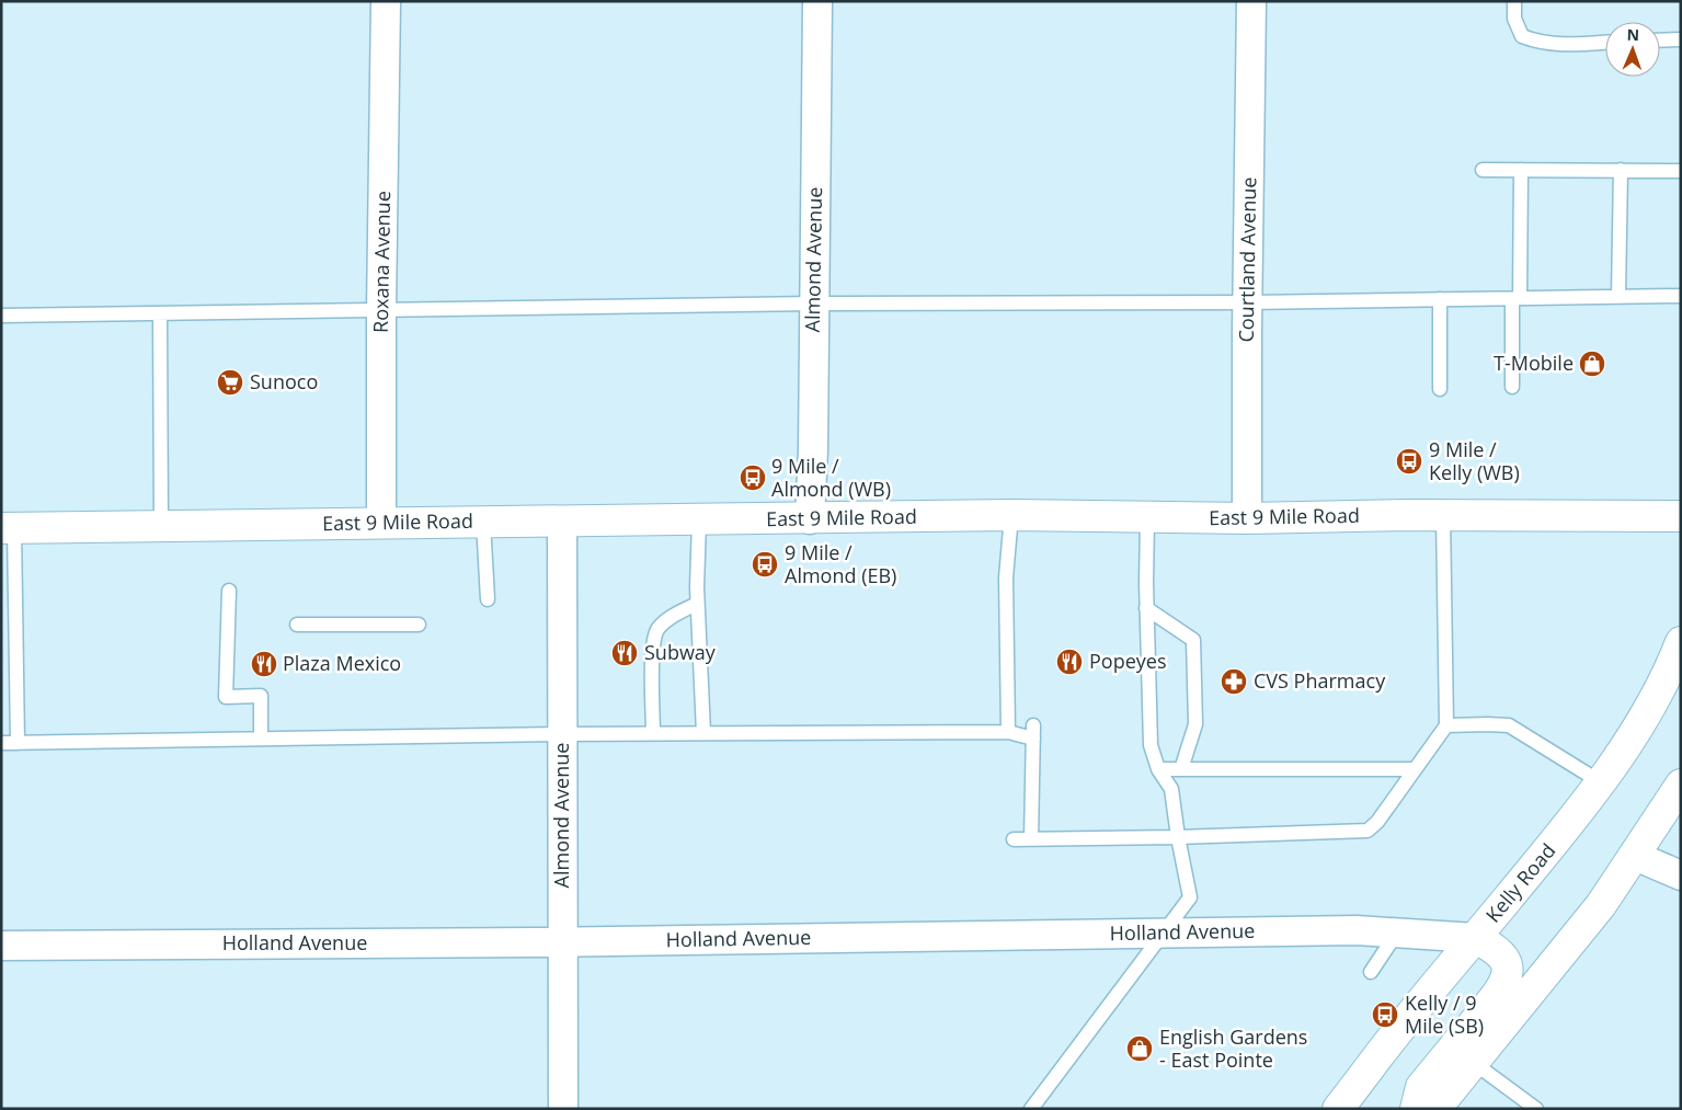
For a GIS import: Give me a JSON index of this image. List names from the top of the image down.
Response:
{
  "streets": {
    "main road": ["East 9 Mile Road", "Kelly Road"],
    "street": [
      "Almond Avenue",
      "Courtland Avenue",
      "Roxana Avenue",
      "Holland Avenue"
    ]
  },
  "crossings": [
    ["Almond Avenue", "East 9 Mile Road"],
    ["Almond Avenue", "Holland Avenue"],
    ["Courtland Avenue", "East 9 Mile Road"],
    ["Roxana Avenue", "East 9 Mile Road"],
    ["Kelly Road", "Holland Avenue"]
  ],
  "places": {
    "shop": ["T-Mobile", "English Gardens - East Pointe"],
    "supermarket": ["Sunoco"],
    "bus stop": [
      "9 Mile / Kelly (WB)",
      "9 Mile / Almond (WB)",
      "9 Mile / Almond (EB)",
      "Kelly / 9 Mile (SB)"
    ],
    "restaurant": ["Subway", "Popeyes", "Plaza Mexico"],
    "pharmacy": ["CVS Pharmacy"]
  },
  "north": "top"
}
